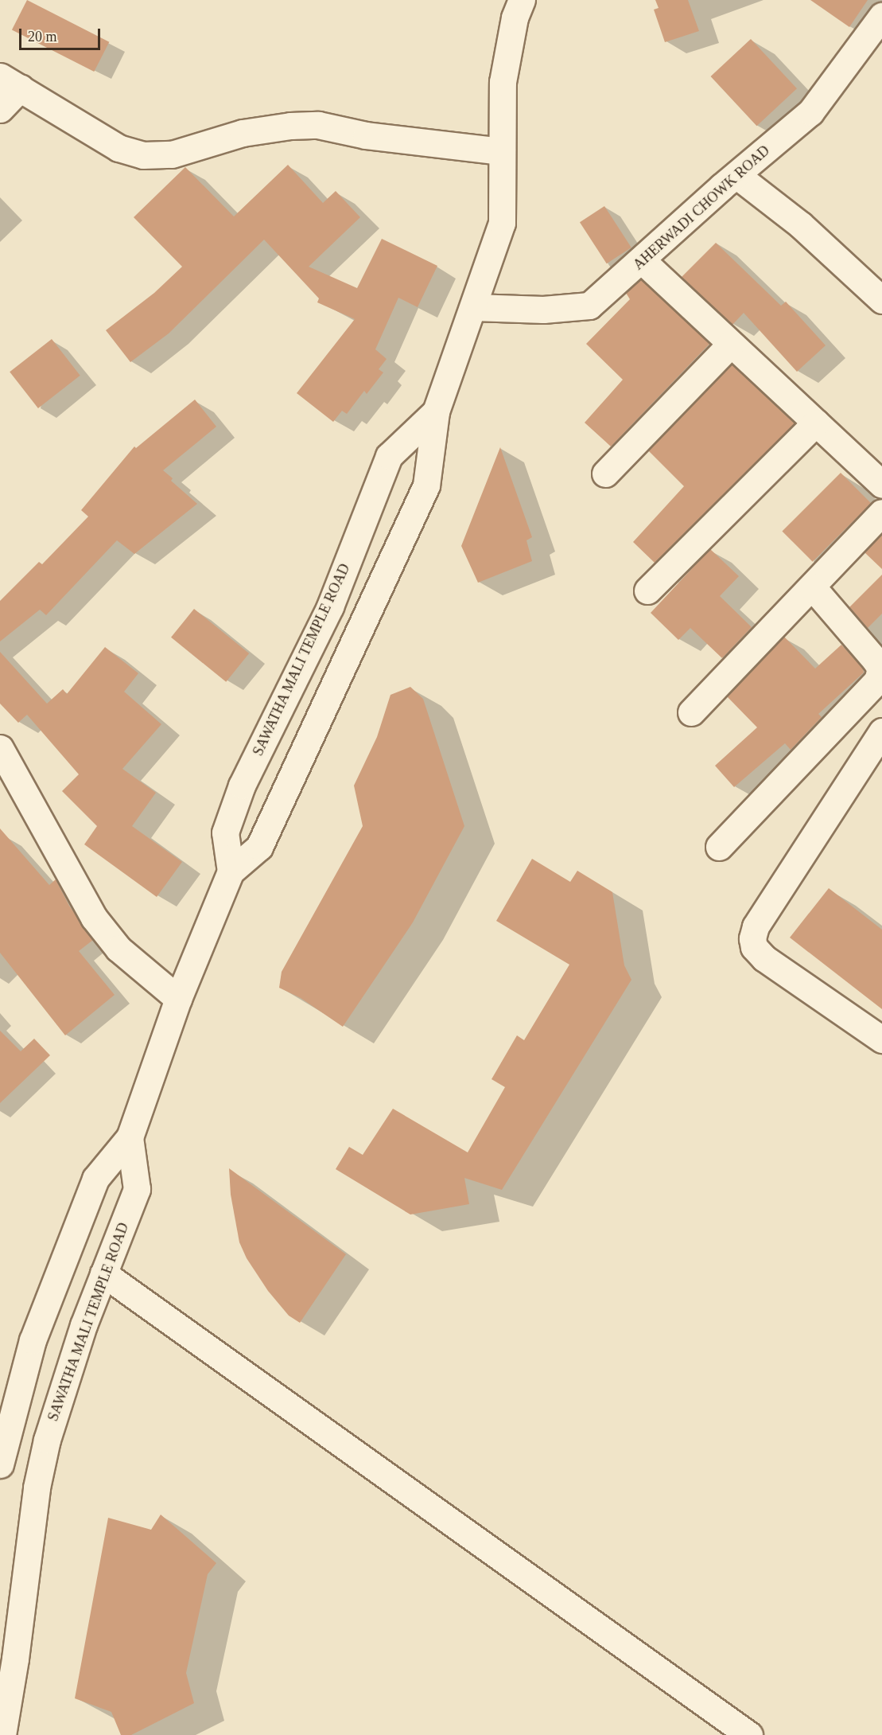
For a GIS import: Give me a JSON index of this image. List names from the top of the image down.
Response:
{
  "streets": {
    "street": ["AHERWADI CHOWK ROAD", "SAWATHA MALI TEMPLE ROAD"]
  },
  "crossings": [
    ["AHERWADI CHOWK ROAD", "SAWATHA MALI TEMPLE ROAD"]
  ],
  "scale_bar": "20 m"
}
